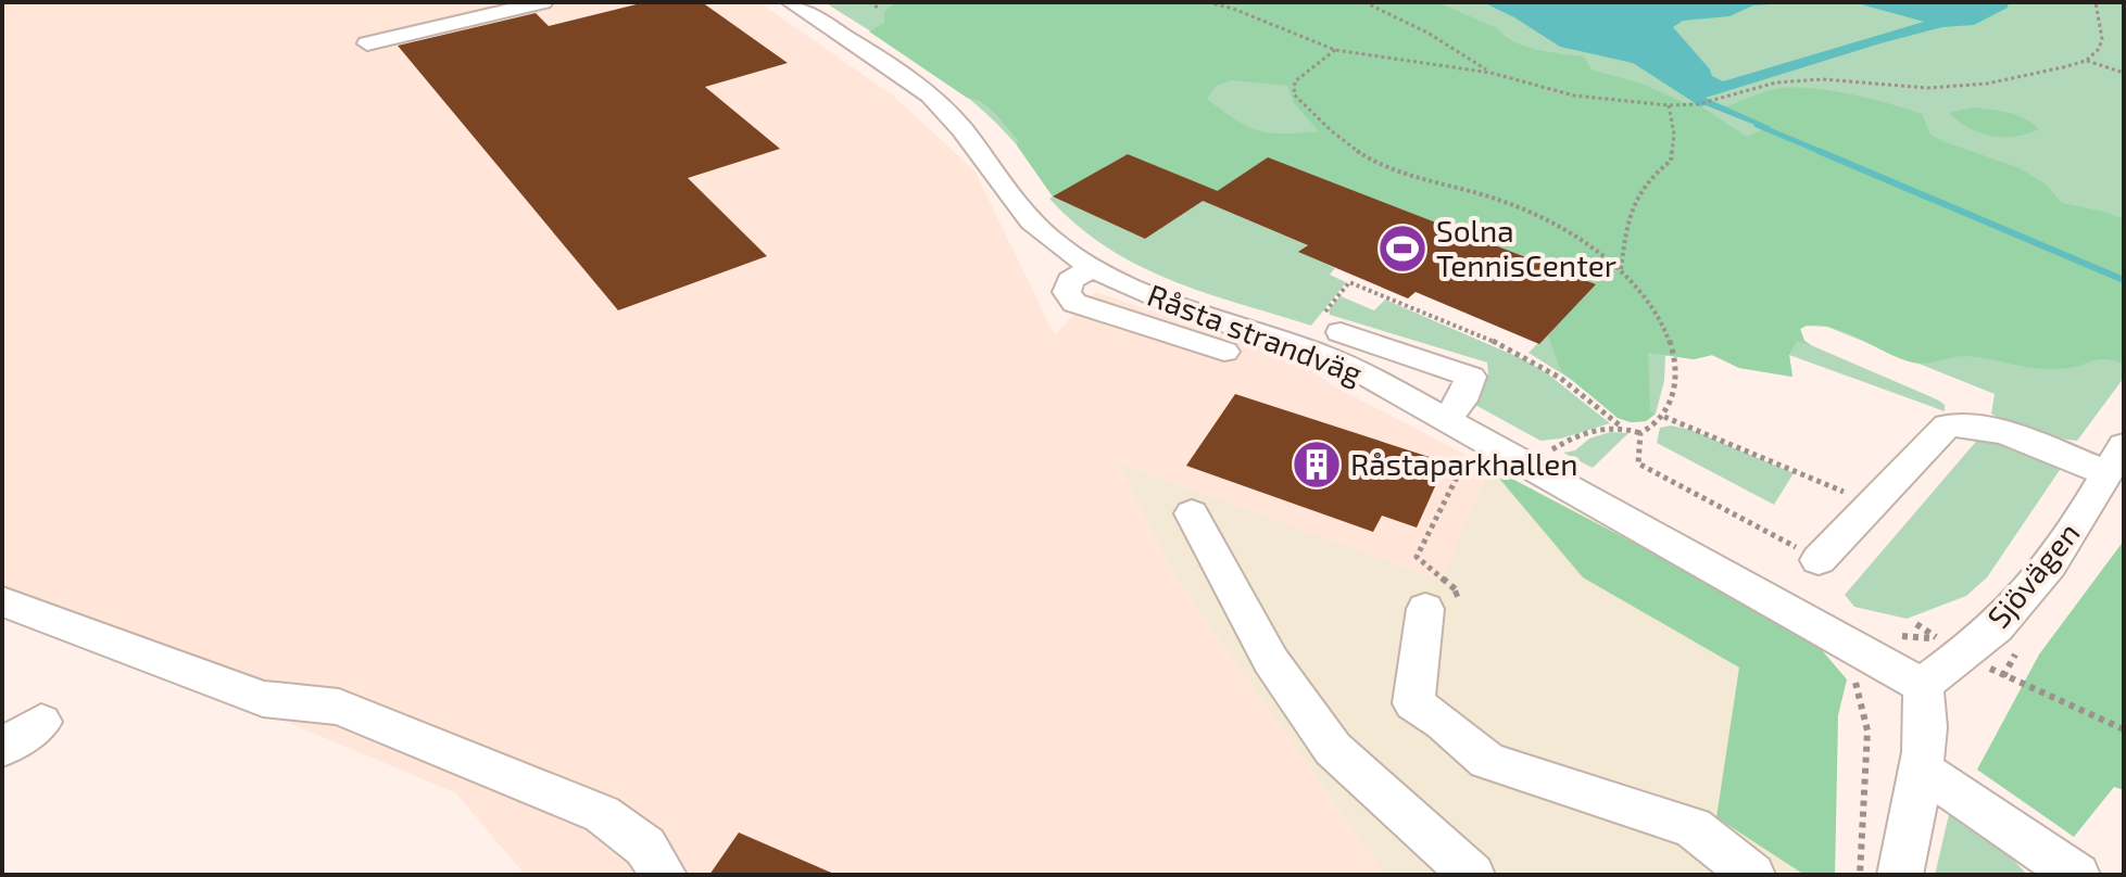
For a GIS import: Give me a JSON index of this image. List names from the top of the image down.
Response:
{
  "streets": {
    "street": ["Råsta strandväg", "Sjövägen"]
  },
  "crossings": [
    ["Råsta strandväg", "Sjövägen"]
  ],
  "places": {
    "sports": ["Solna TennisCenter"],
    "building": ["Råstaparkhallen"]
  }
}
